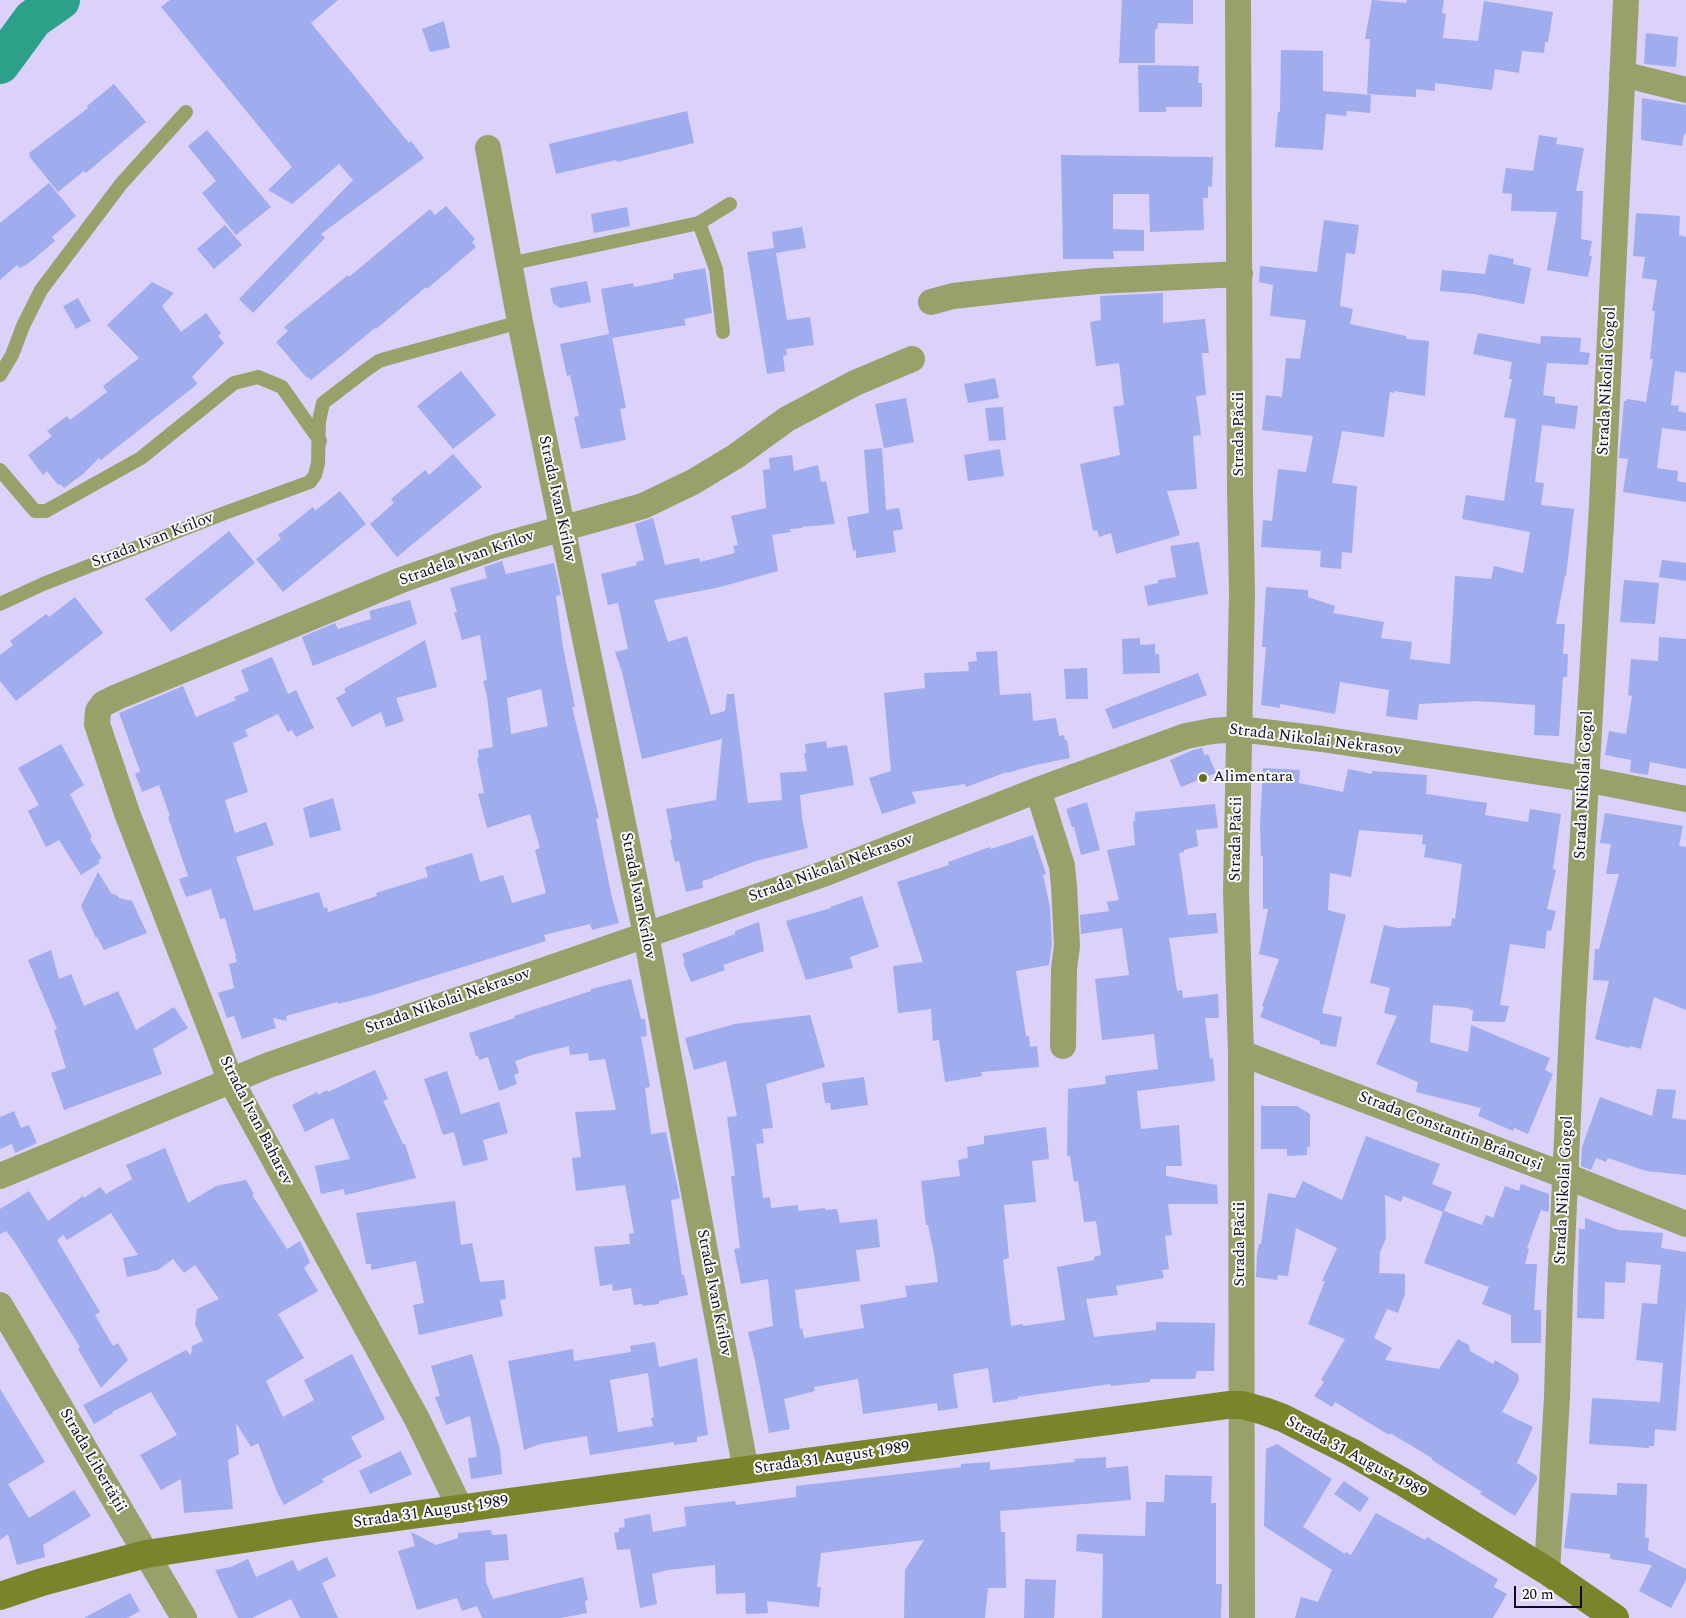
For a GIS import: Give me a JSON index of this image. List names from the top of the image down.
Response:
{
  "streets": {
    "main road": ["Strada 31 August 1989"],
    "street": [
      "Strada Nikolai Gogol",
      "Strada Păcii",
      "Strada Ivan Krîlov",
      "Stradela Ivan Krîlov",
      "Strada Nikolai Nekrasov",
      "Strada Ivan Baharev",
      "Strada Constantin Brâncuși",
      "Strada Libertății"
    ]
  },
  "crossings": [
    ["Strada Nikolai Gogol", "Strada Nikolai Nekrasov"],
    ["Strada Nikolai Gogol", "Strada Constantin Brâncuși"],
    ["Strada Nikolai Gogol", "Strada 31 August 1989"],
    ["Strada Păcii", "Strada Nikolai Nekrasov"],
    ["Strada Păcii", "Strada Constantin Brâncuși"],
    ["Strada Păcii", "Strada 31 August 1989"],
    ["Strada Ivan Krîlov", "Stradela Ivan Krîlov"],
    ["Strada Ivan Krîlov", "Strada Nikolai Nekrasov"],
    ["Strada Ivan Krîlov", "Strada 31 August 1989"],
    ["Stradela Ivan Krîlov", "Strada Ivan Baharev"],
    ["Strada Nikolai Nekrasov", "Strada Ivan Baharev"],
    ["Strada Ivan Baharev", "Strada 31 August 1989"],
    ["Strada 31 August 1989", "Strada Libertății"]
  ],
  "places": ["Alimentara"],
  "scale_bar": "20 m"
}
